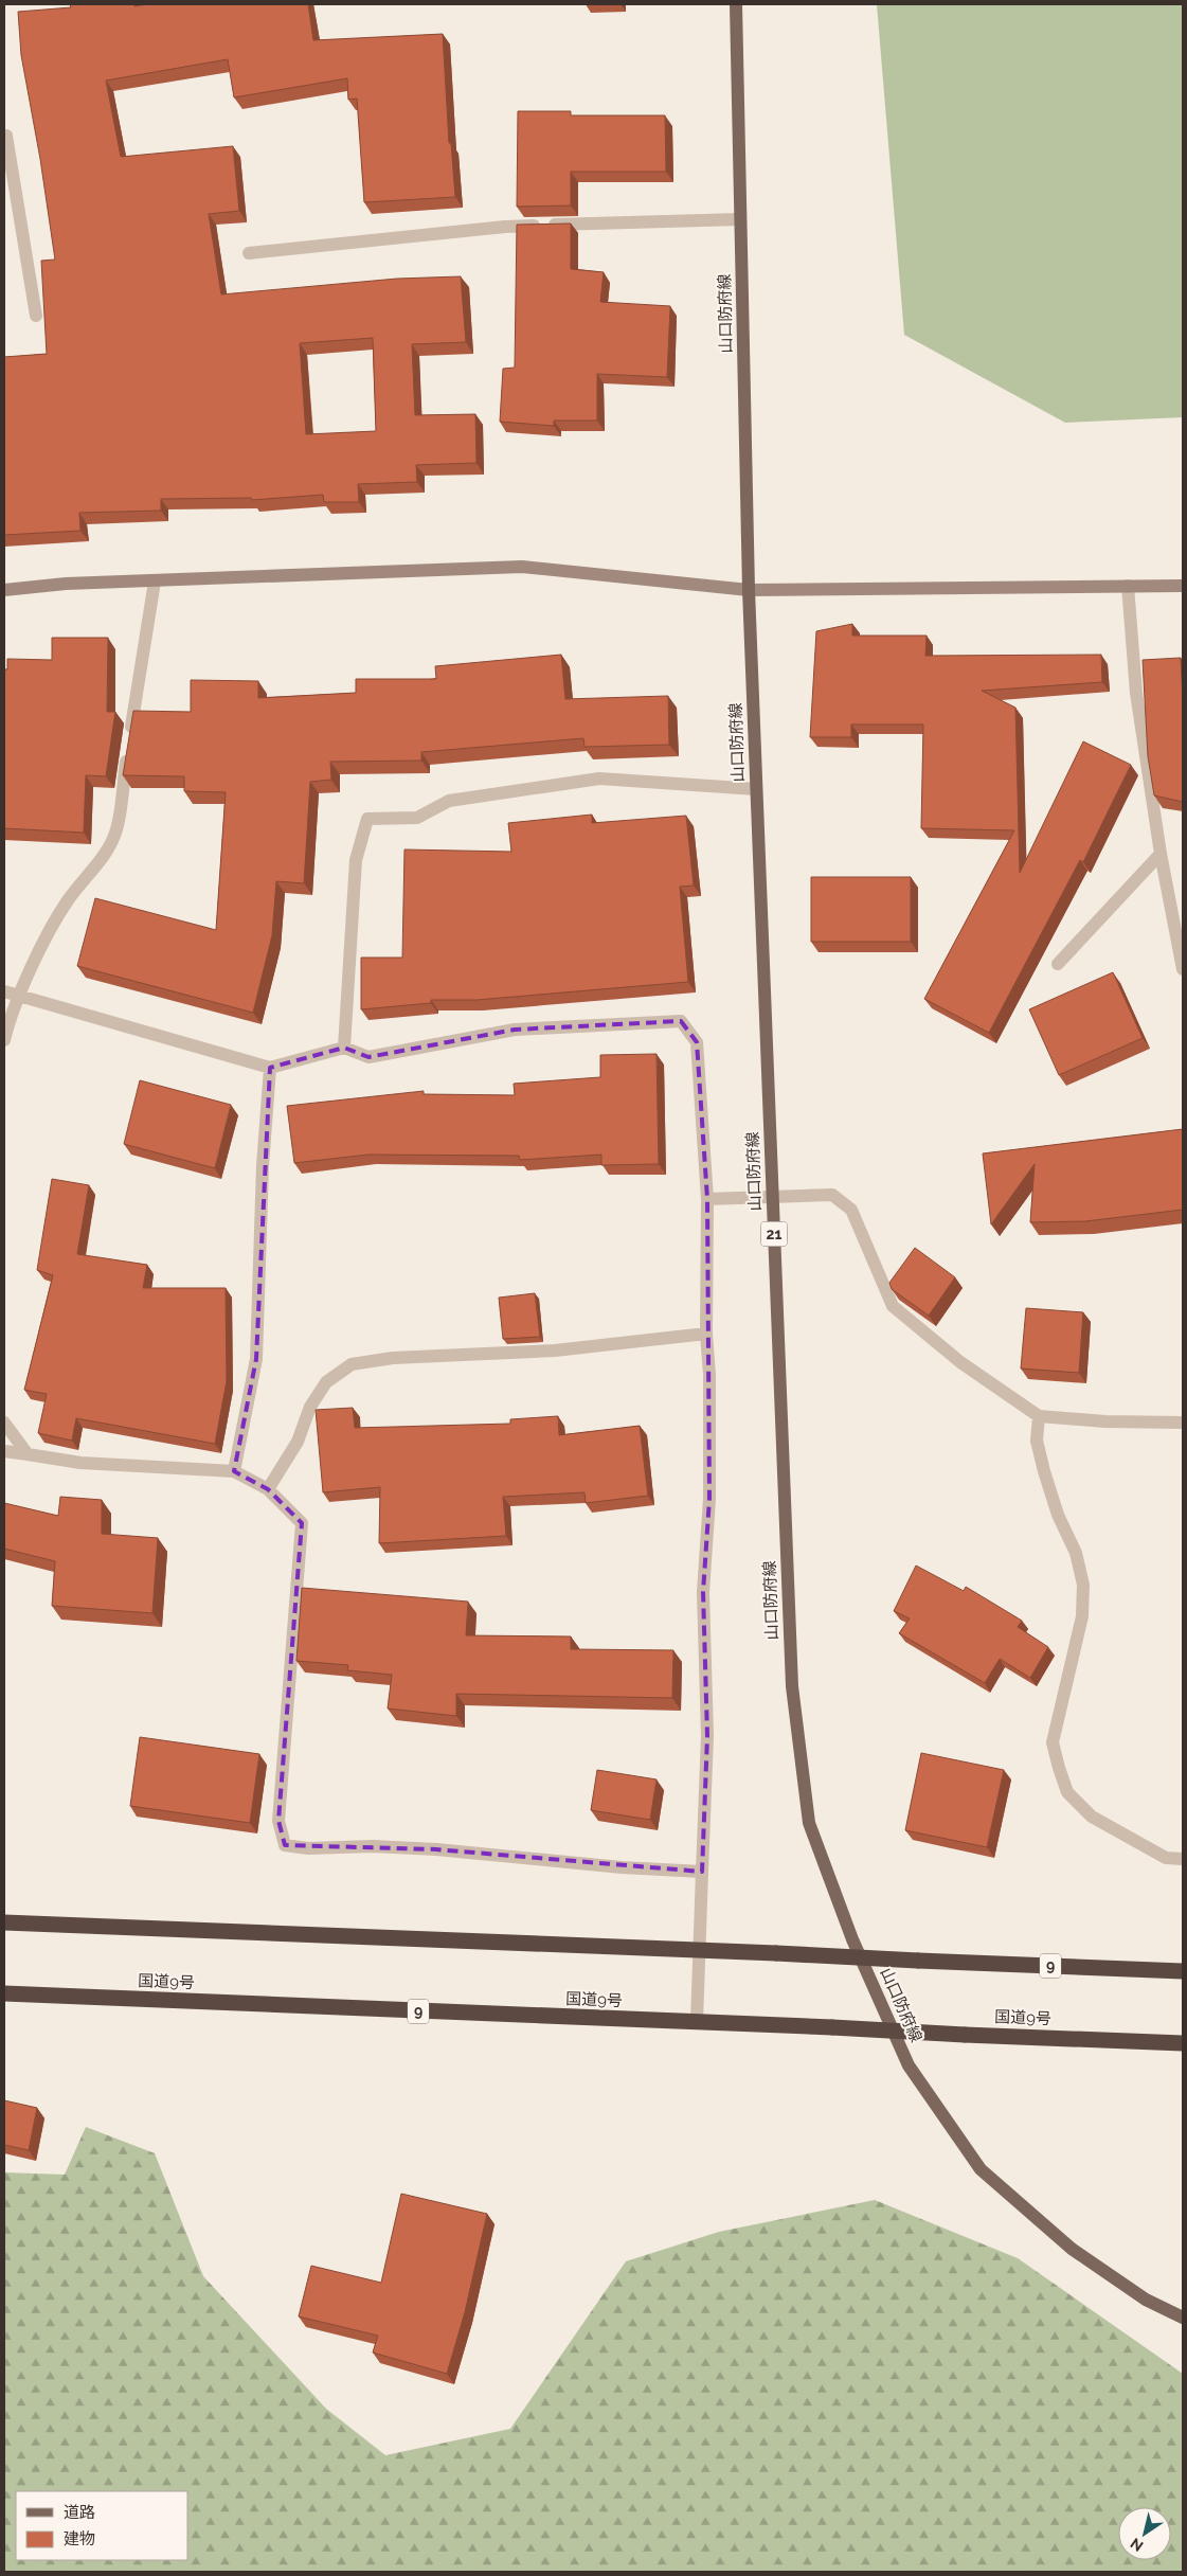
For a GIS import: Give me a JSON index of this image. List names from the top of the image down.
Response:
{
  "streets": {
    "highway": ["9", "国道9号"],
    "main road": ["山口防府線", "21"]
  },
  "legend": ["道路", "建物"],
  "north": "bottom left"
}
